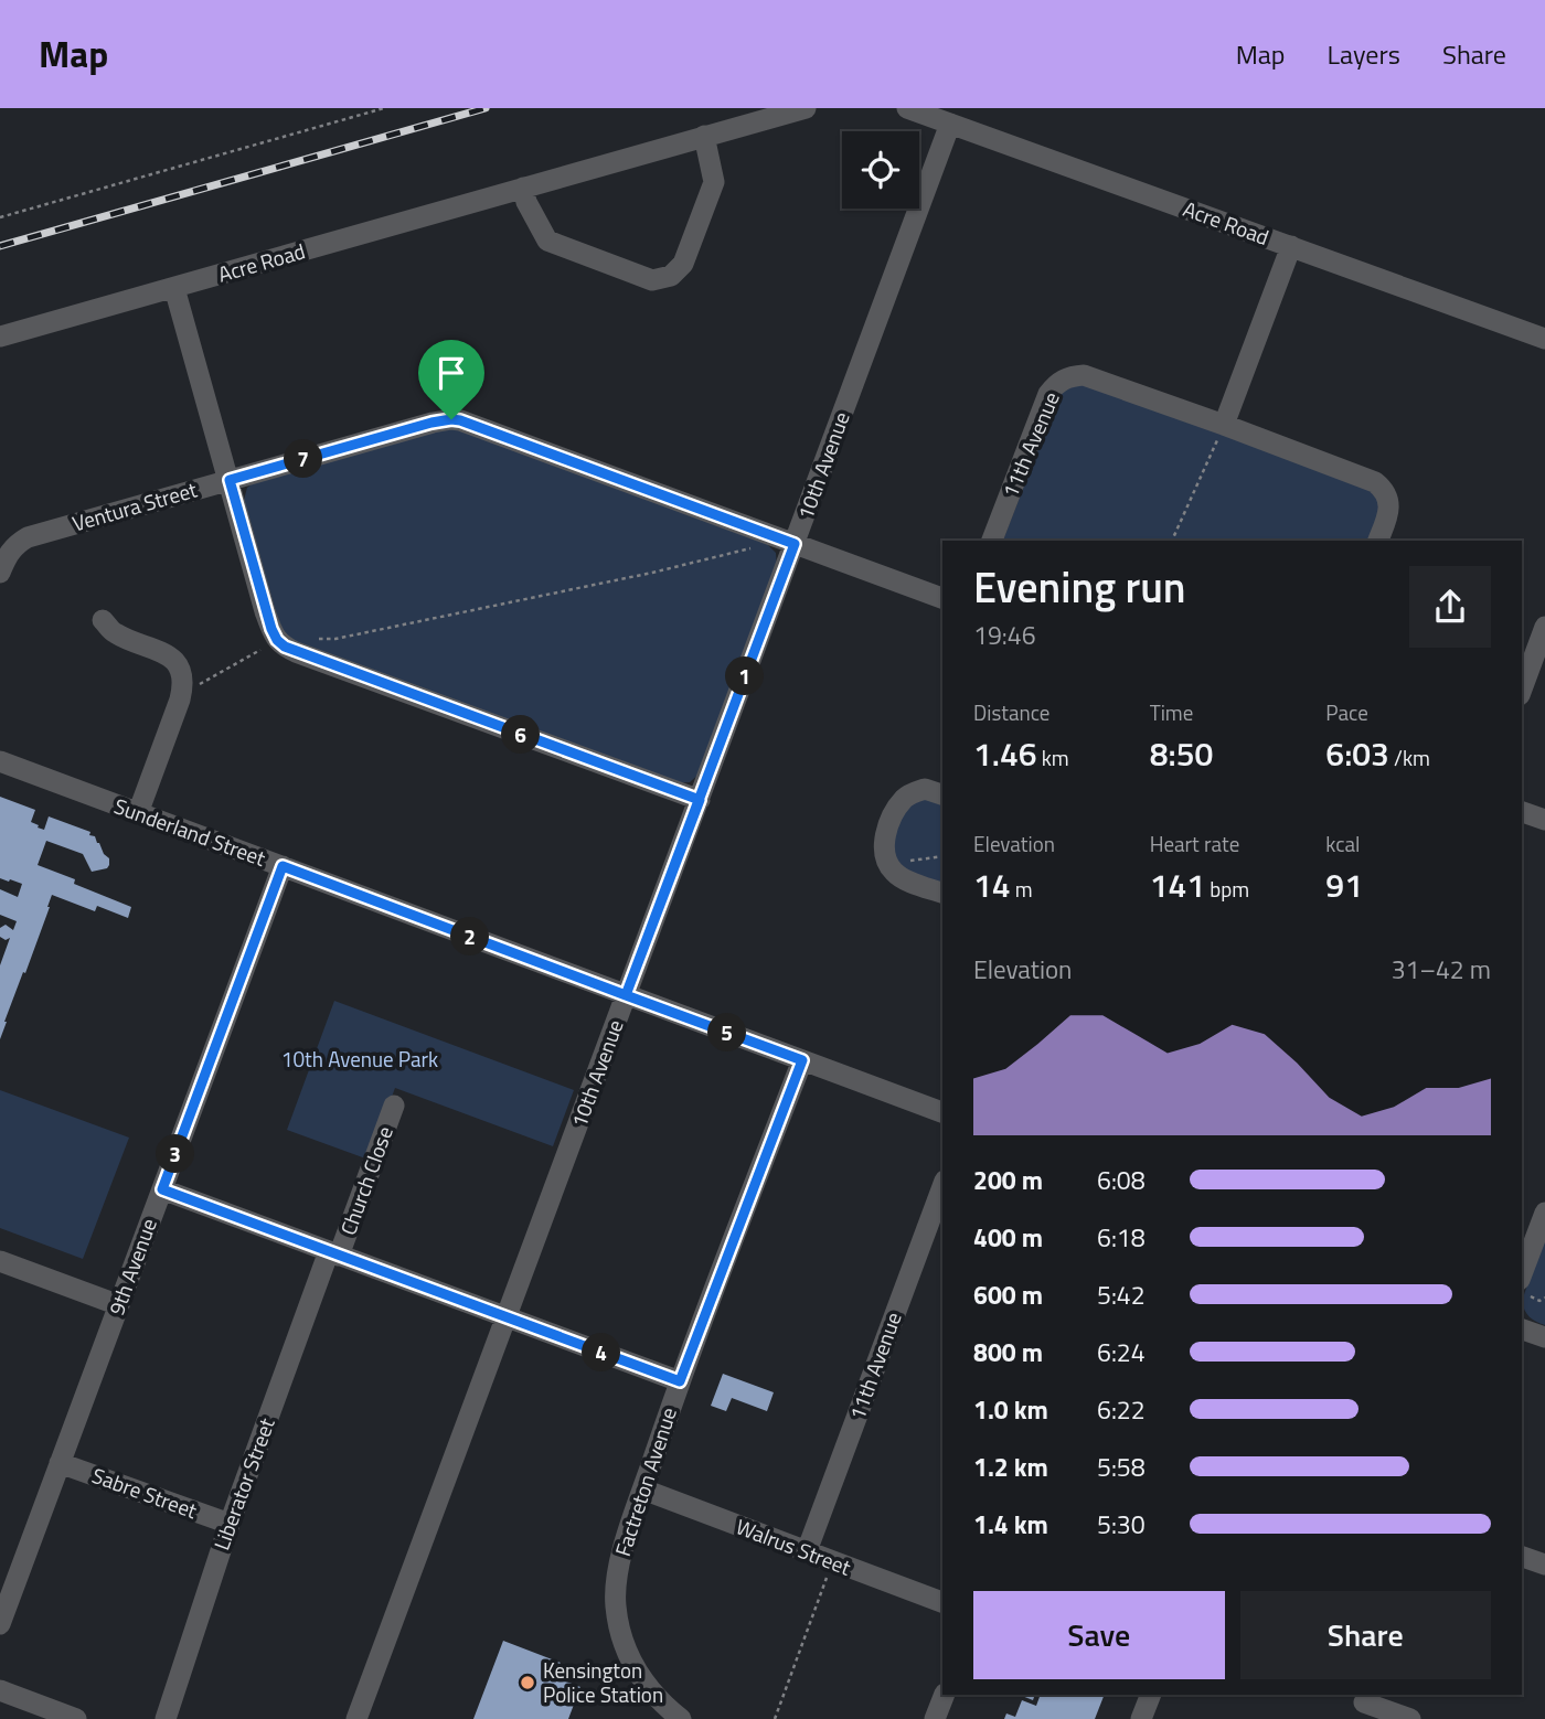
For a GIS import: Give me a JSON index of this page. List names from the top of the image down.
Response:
{
  "streets": {
    "street": [
      "Acre Road",
      "11th Avenue",
      "10th Avenue",
      "Ventura Street",
      "Sunderland Street",
      "Church Close",
      "9th Avenue",
      "Factreton Avenue",
      "Liberator Street",
      "Sabre Street",
      "Walrus Street"
    ]
  },
  "crossings": [
    ["Acre Road", "10th Avenue"],
    ["11th Avenue", "Walrus Street"],
    ["10th Avenue", "Ventura Street"],
    ["10th Avenue", "Sunderland Street"],
    ["Sunderland Street", "9th Avenue"],
    ["Sunderland Street", "Factreton Avenue"],
    ["Church Close", "Liberator Street"],
    ["9th Avenue", "Sabre Street"],
    ["Factreton Avenue", "Walrus Street"],
    ["Liberator Street", "Sabre Street"]
  ],
  "parks": ["10th Avenue Park"],
  "places": ["Kensington Police Station"],
  "page": {
    "header": "Map",
    "nav": ["Map", "Layers", "Share"],
    "pins": [
      "7",
      "1",
      "6",
      "2",
      "5",
      "3",
      "4"
    ],
    "heading": ["Evening run", "19:46"],
    "stats": [
      ["Distance", "1.46 km"],
      ["Time", "8:50"],
      ["Pace", "6:03 /km"],
      ["Elevation", "14 m"],
      ["Heart rate", "141 bpm"],
      ["kcal", "91"]
    ],
    "chart": ["Elevation", "31–42 m"],
    "list": [
      {
        "name": "200 m",
        "note": "6:08"
      },
      {
        "name": "400 m",
        "note": "6:18"
      },
      {
        "name": "600 m",
        "note": "5:42"
      },
      {
        "name": "800 m",
        "note": "6:24"
      },
      {
        "name": "1.0 km",
        "note": "6:22"
      },
      {
        "name": "1.2 km",
        "note": "5:58"
      },
      {
        "name": "1.4 km",
        "note": "5:30"
      }
    ],
    "buttons": ["Save", "Share"]
  }
}
